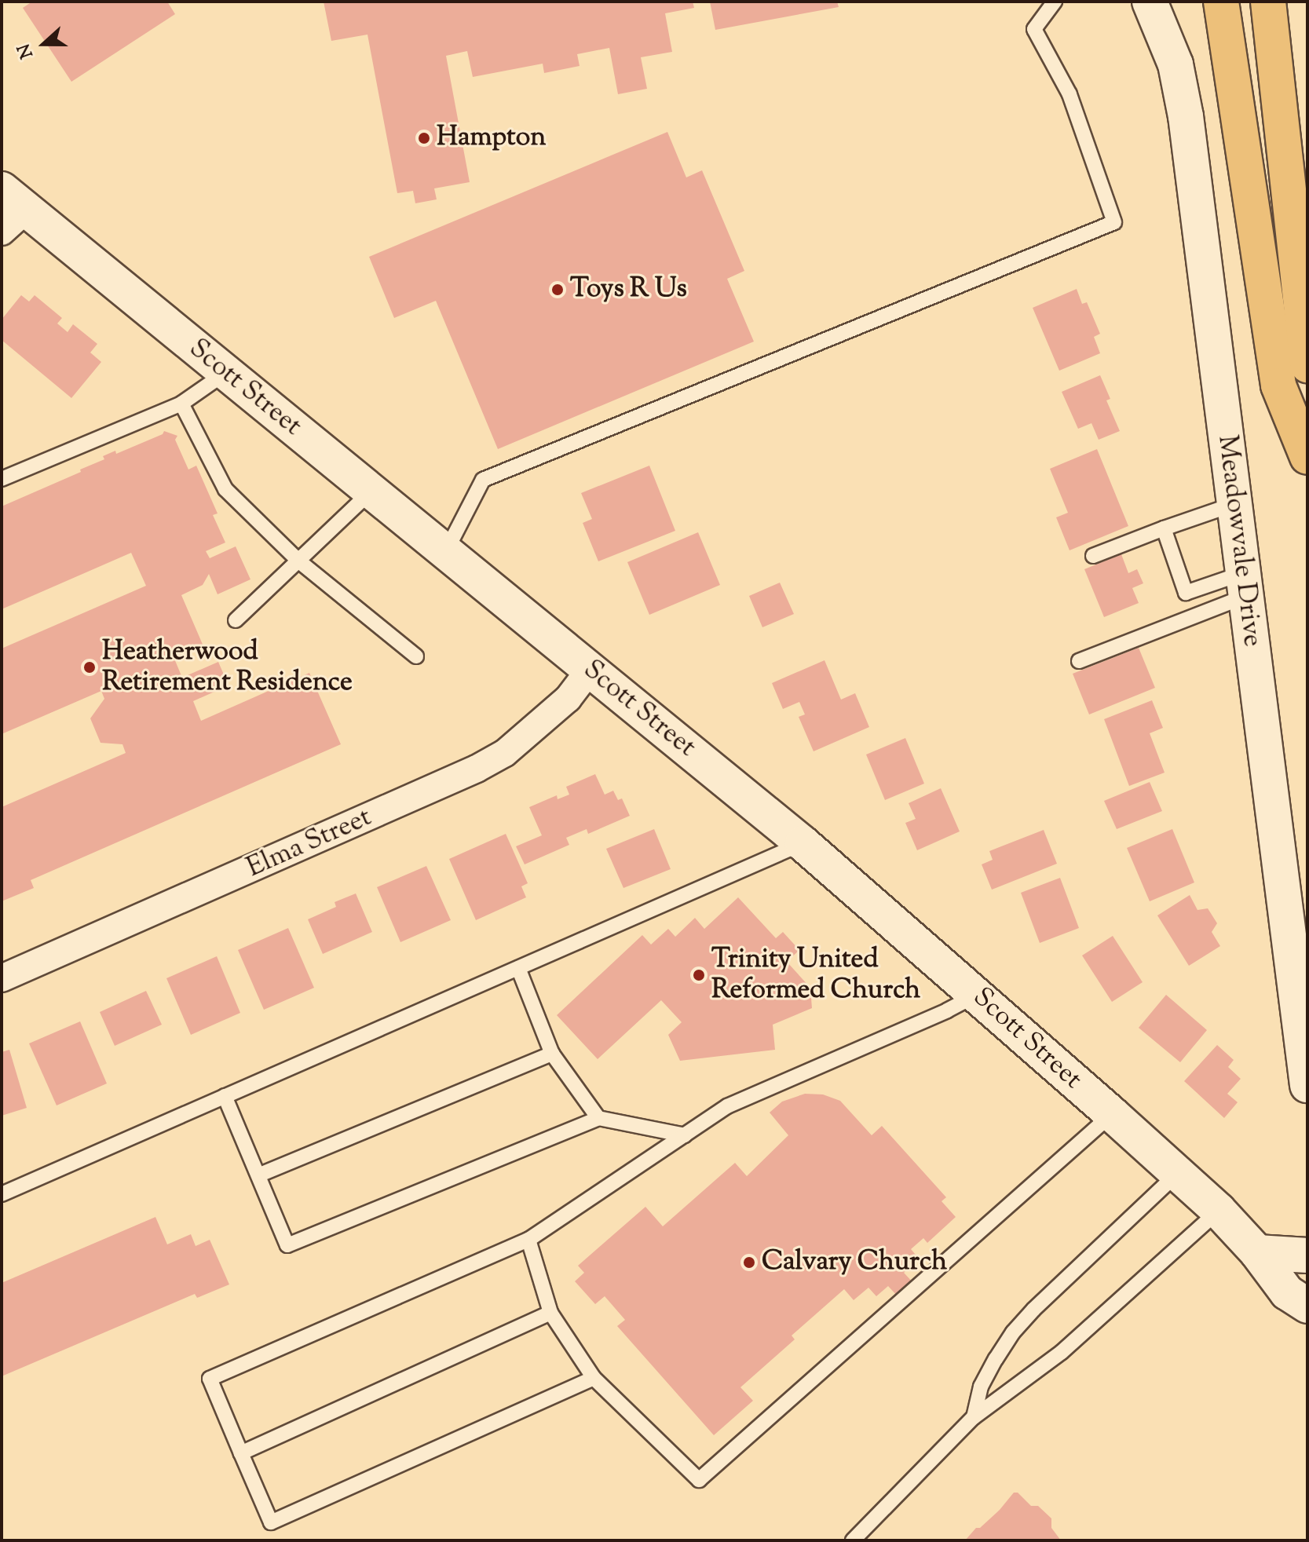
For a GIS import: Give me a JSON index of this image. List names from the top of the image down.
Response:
{
  "streets": {
    "street": ["Scott Street", "Meadowvale Drive", "Elma Street"]
  },
  "crossings": [
    ["Scott Street", "Elma Street"]
  ],
  "places": [
    "Hampton",
    "Toys R Us",
    "Heatherwood Retirement Residence",
    "Trinity United Reformed Church",
    "Calvary Church"
  ],
  "north": "left"
}
